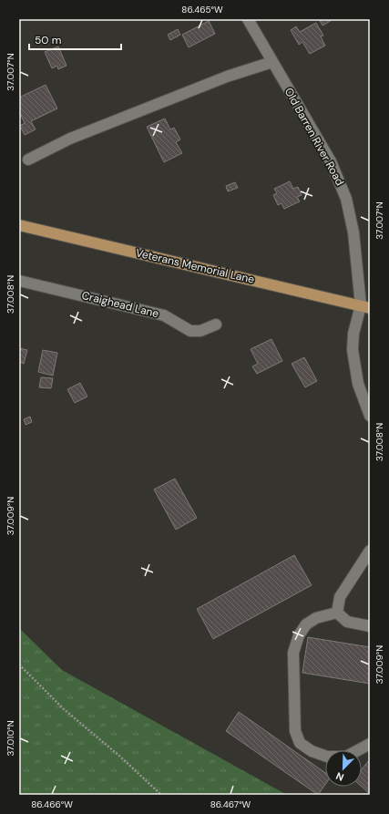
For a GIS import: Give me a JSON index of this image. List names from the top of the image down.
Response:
{
  "streets": {
    "main road": ["Veterans Memorial Lane"],
    "street": ["Old Barren River Road", "Craighead Lane"]
  },
  "crossings": [
    ["Old Barren River Road", "Veterans Memorial Lane"]
  ],
  "scale_bar": "50 m",
  "north": "bottom left",
  "coordinates": [
    "86.465°W",
    "37.007°N",
    "37.008°N",
    "37.009°N",
    "37.010°N",
    "86.466°W",
    "86.467°W"
  ]
}
